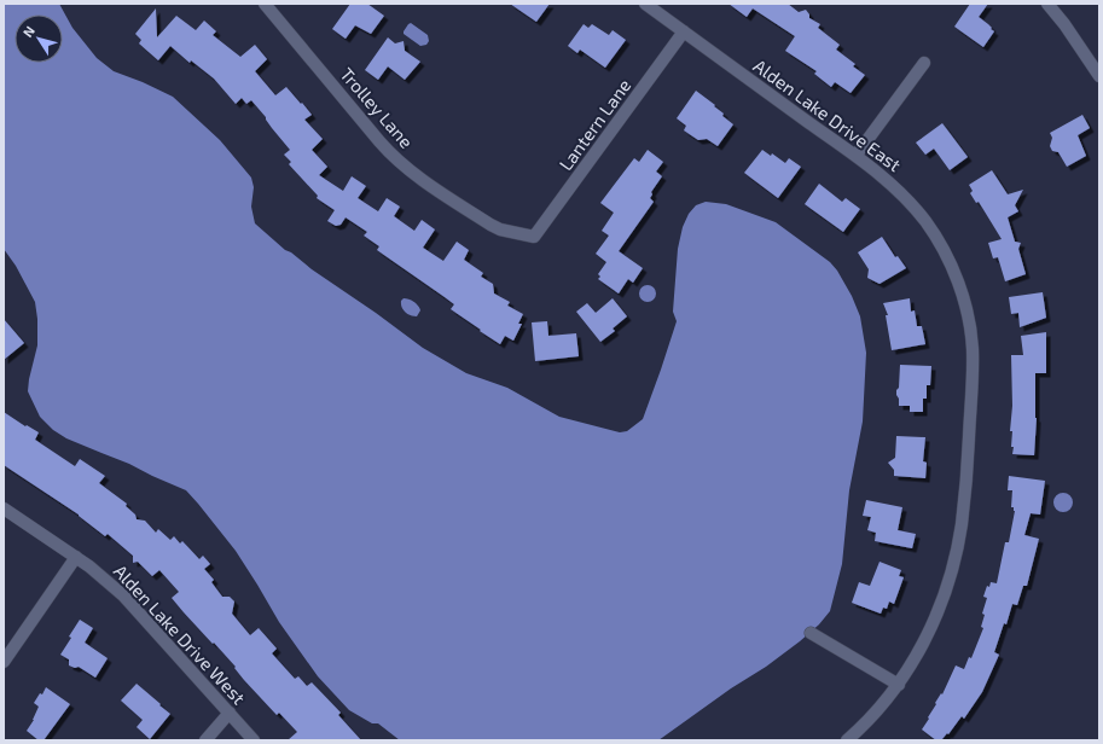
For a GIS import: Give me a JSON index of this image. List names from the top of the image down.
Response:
{
  "streets": {
    "street": [
      "Trolley Lane",
      "Alden Lake Drive East",
      "Lantern Lane",
      "Alden Lake Drive West"
    ]
  },
  "crossings": [
    ["Trolley Lane", "Lantern Lane"],
    ["Alden Lake Drive East", "Lantern Lane"]
  ],
  "north": "top left"
}
